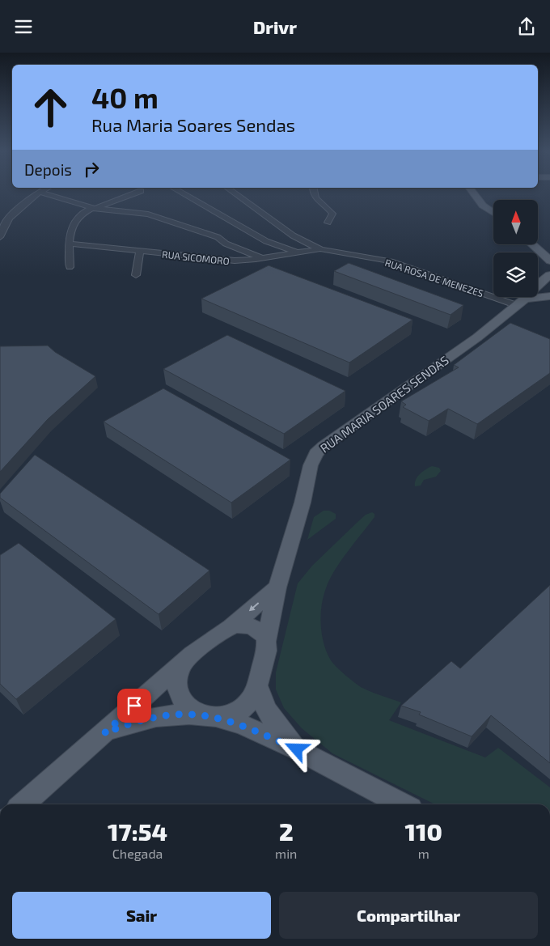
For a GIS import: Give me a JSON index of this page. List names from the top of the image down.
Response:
{
  "streets": {
    "main road": ["RUA MARIA SOARES SENDAS"],
    "street": ["RUA SICOMORO", "RUA ROSA DE MENEZES"]
  },
  "crossings": [
    ["RUA SICOMORO", "RUA ROSA DE MENEZES"],
    ["RUA ROSA DE MENEZES", "RUA MARIA SOARES SENDAS"]
  ],
  "north": "top",
  "page": {
    "header": "Drivr",
    "turn": ["40 m", "Rua Maria Soares Sendas"],
    "then": "Depois",
    "eta": [
      "17:54",
      "Chegada",
      "2",
      "min",
      "110",
      "m"
    ],
    "buttons": ["Sair", "Compartilhar"]
  }
}
